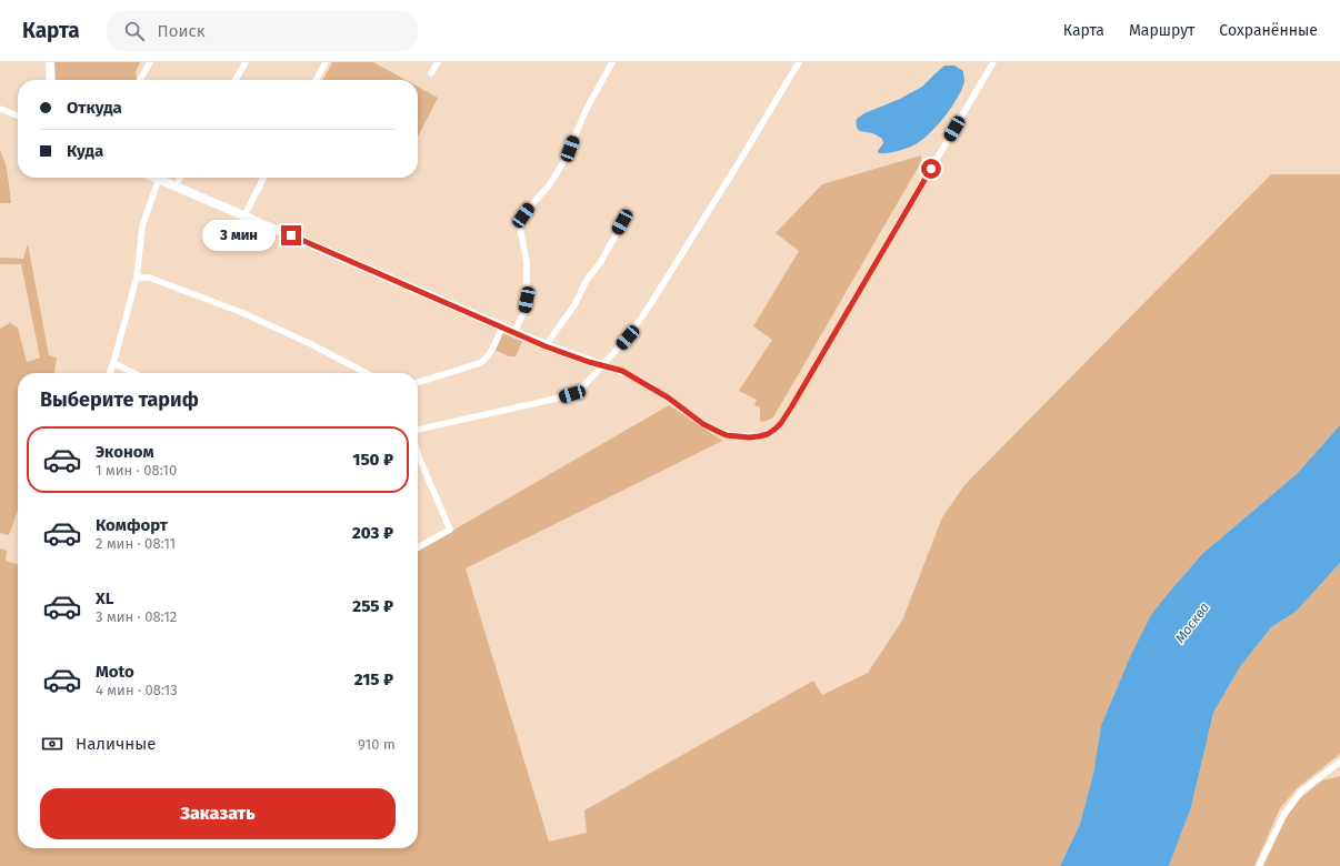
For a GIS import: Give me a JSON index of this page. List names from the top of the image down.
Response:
{
  "water": ["Москва"],
  "page": {
    "header": "Карта",
    "search": "Поиск",
    "nav": ["Карта", "Маршрут", "Сохранённые"],
    "banner": ["Откуда", "Куда"],
    "bubble": "3 мин",
    "heading": "Выберите тариф",
    "list": [
      {
        "name": "Эконом",
        "note": "1 мин · 08:10",
        "value": "150 ₽"
      },
      {
        "name": "Комфорт",
        "note": "2 мин · 08:11",
        "value": "203 ₽"
      },
      {
        "name": "XL",
        "note": "3 мин · 08:12",
        "value": "255 ₽"
      },
      {
        "name": "Moto",
        "note": "4 мин · 08:13",
        "value": "215 ₽"
      }
    ],
    "pay": ["Наличные", "910 m"],
    "buttons": "Заказать"
  }
}
